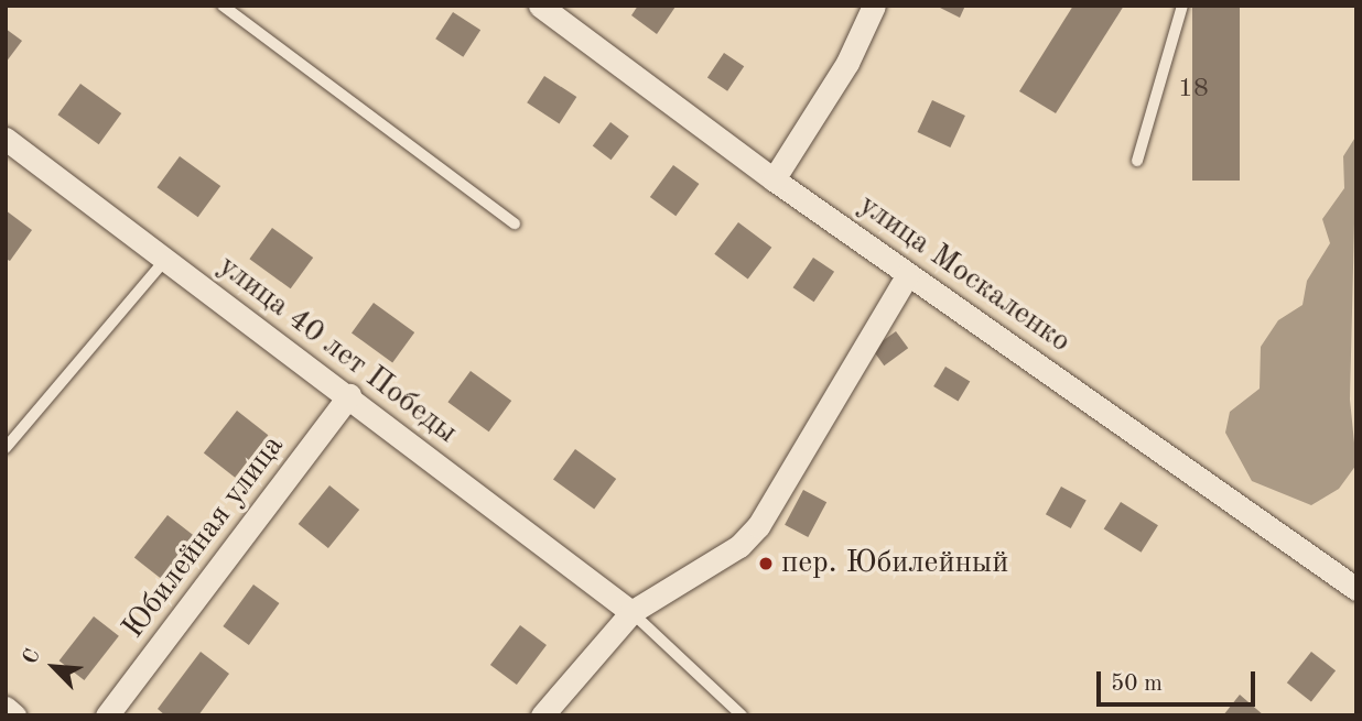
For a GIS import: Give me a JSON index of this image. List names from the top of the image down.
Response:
{
  "streets": {
    "street": ["улица Москаленко", "улица 40 лет Победы", "Юбилейная улица"]
  },
  "crossings": [
    ["улица 40 лет Победы", "Юбилейная улица"]
  ],
  "places": ["пер. Юбилейный"],
  "house_numbers": ["18"],
  "scale_bar": "50 m",
  "north": "top left"
}
